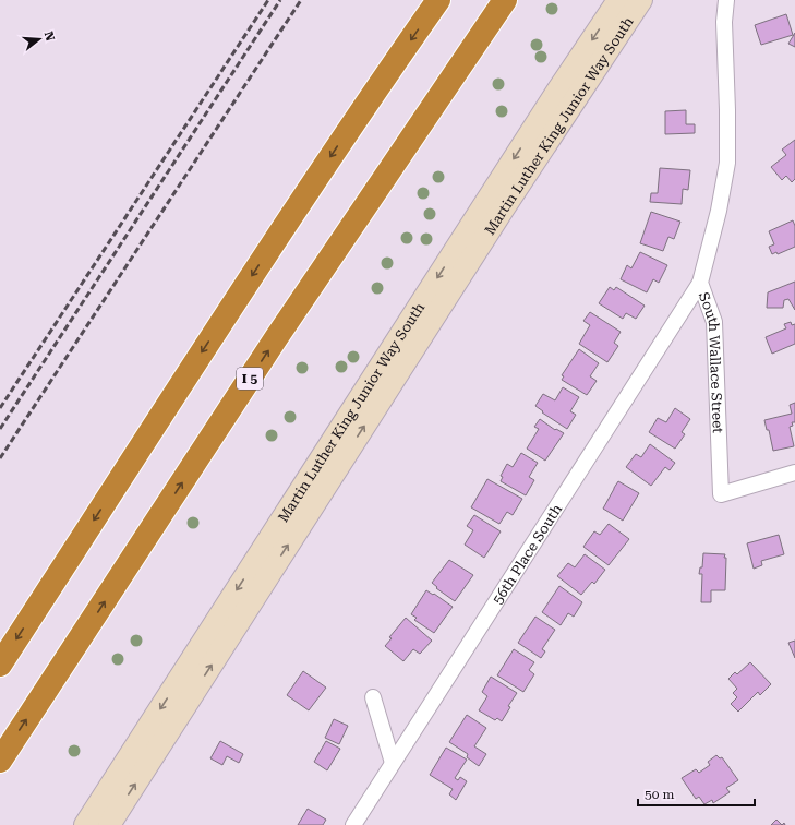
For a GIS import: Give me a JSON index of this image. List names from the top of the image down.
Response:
{
  "streets": {
    "highway": ["I 5"],
    "main road": ["Martin Luther King Junior Way South"],
    "street": ["South Wallace Street", "56th Place South"]
  },
  "crossings": [
    ["South Wallace Street", "56th Place South"]
  ],
  "scale_bar": "50 m",
  "north": "right"
}
